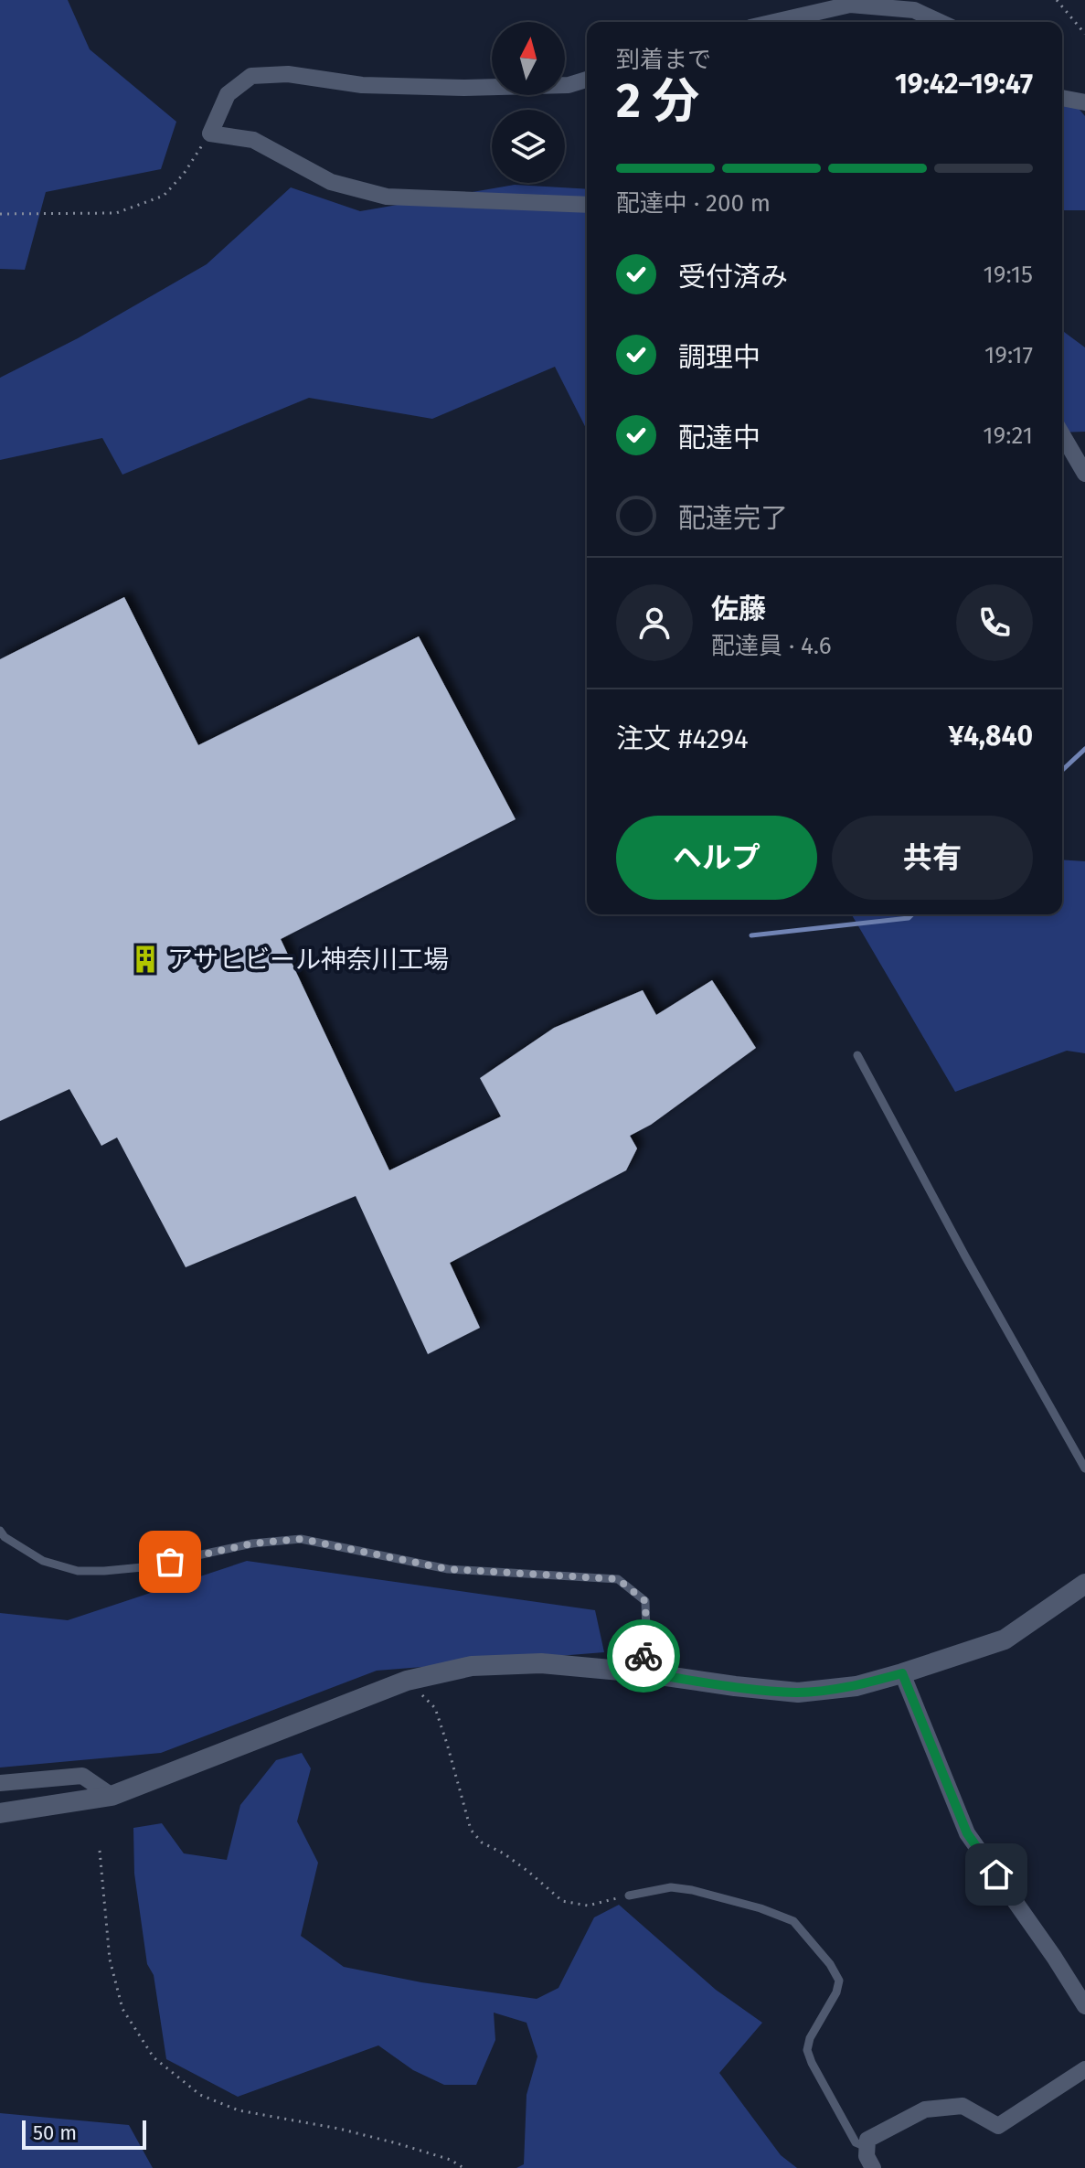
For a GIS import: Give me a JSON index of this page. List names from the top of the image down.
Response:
{
  "places": {
    "building": ["アサヒビール神奈川工場"]
  },
  "scale_bar": "50 m",
  "north": "top",
  "page": {
    "heading": ["2 分", "到着まで", "19:42–19:47"],
    "panel": [
      "佐藤",
      "配達員 · 4.6",
      "注文 #4294",
      "¥4,840"
    ],
    "bar": "配達中 · 200 m",
    "list": [
      ["受付済み", "19:15"],
      ["調理中", "19:17"],
      ["配達中", "19:21"],
      "配達完了"
    ],
    "buttons": ["ヘルプ", "共有"],
    "scale": "50 m"
  }
}
